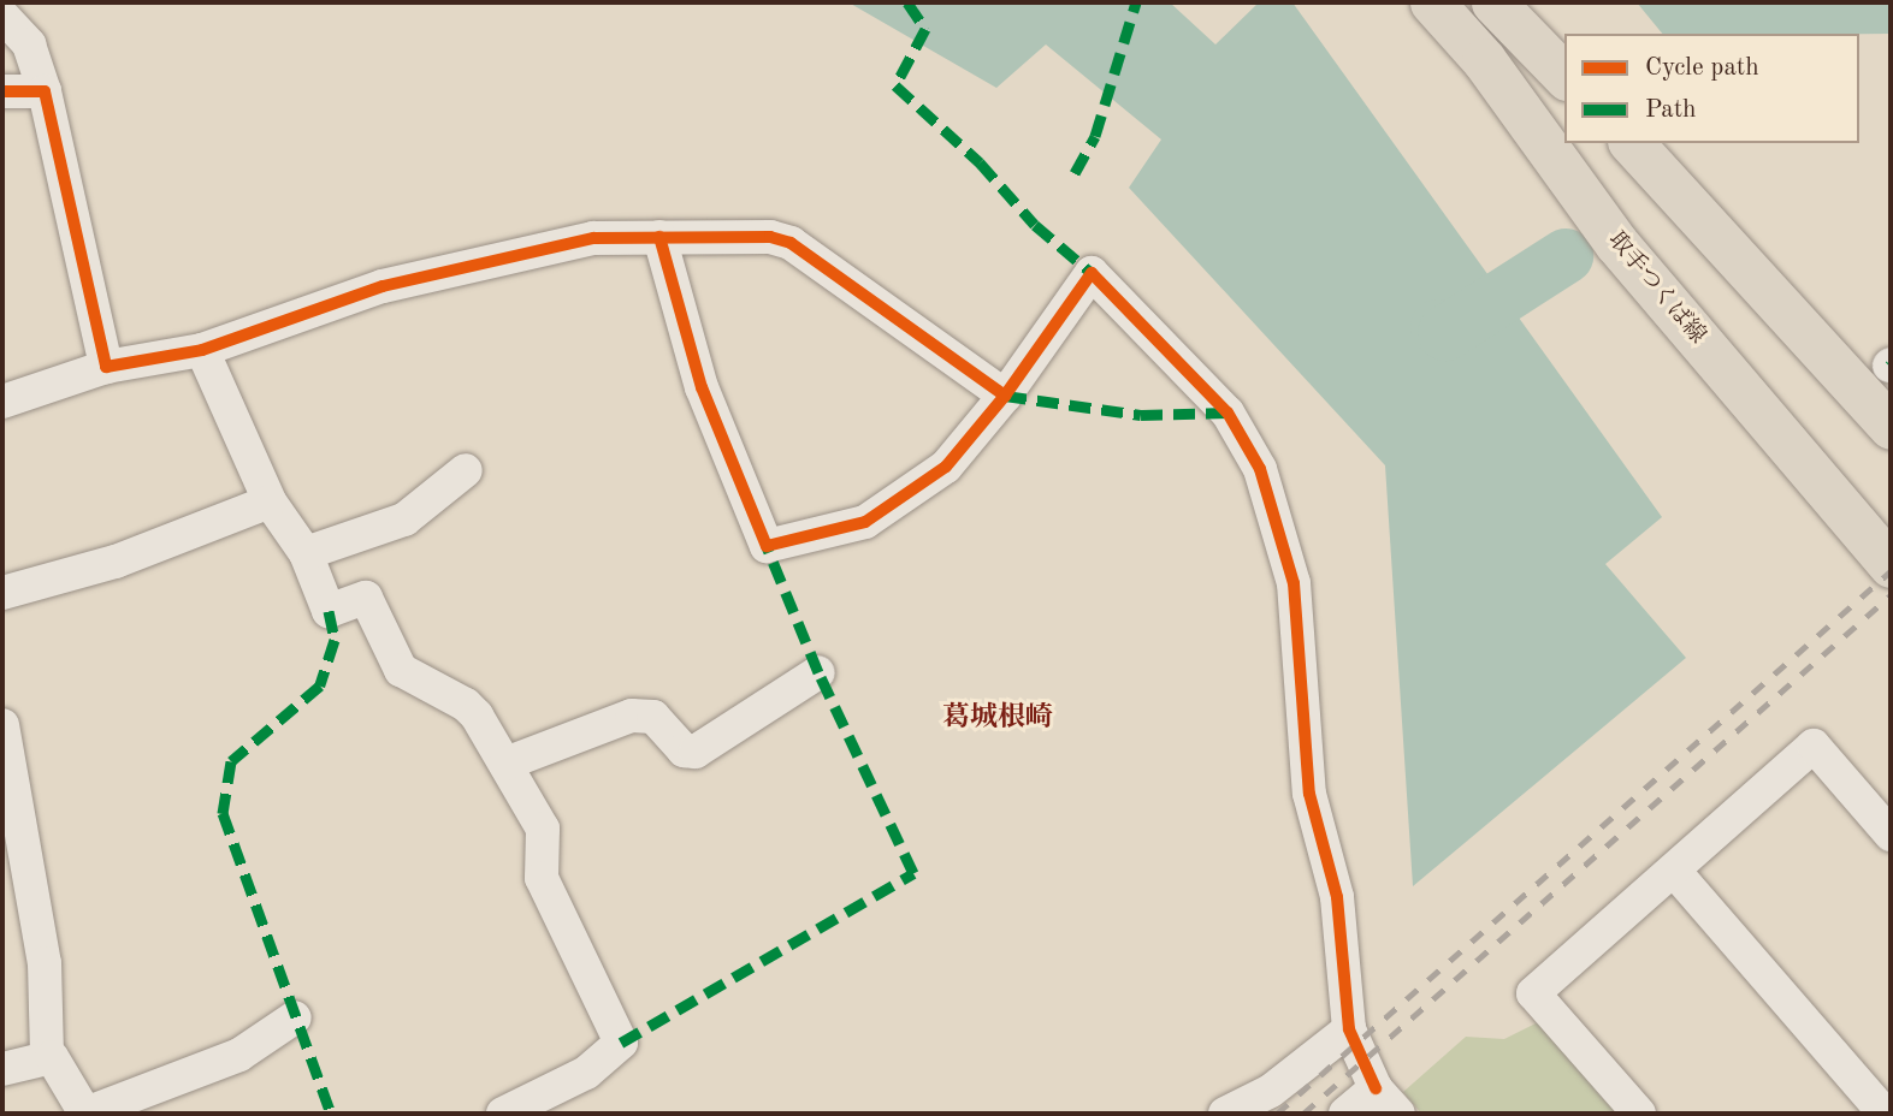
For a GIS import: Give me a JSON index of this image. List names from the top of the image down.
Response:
{
  "streets": {
    "main road": ["取手つくば線"]
  },
  "districts": ["葛城根崎"],
  "legend": ["Cycle path", "Path"]
}
